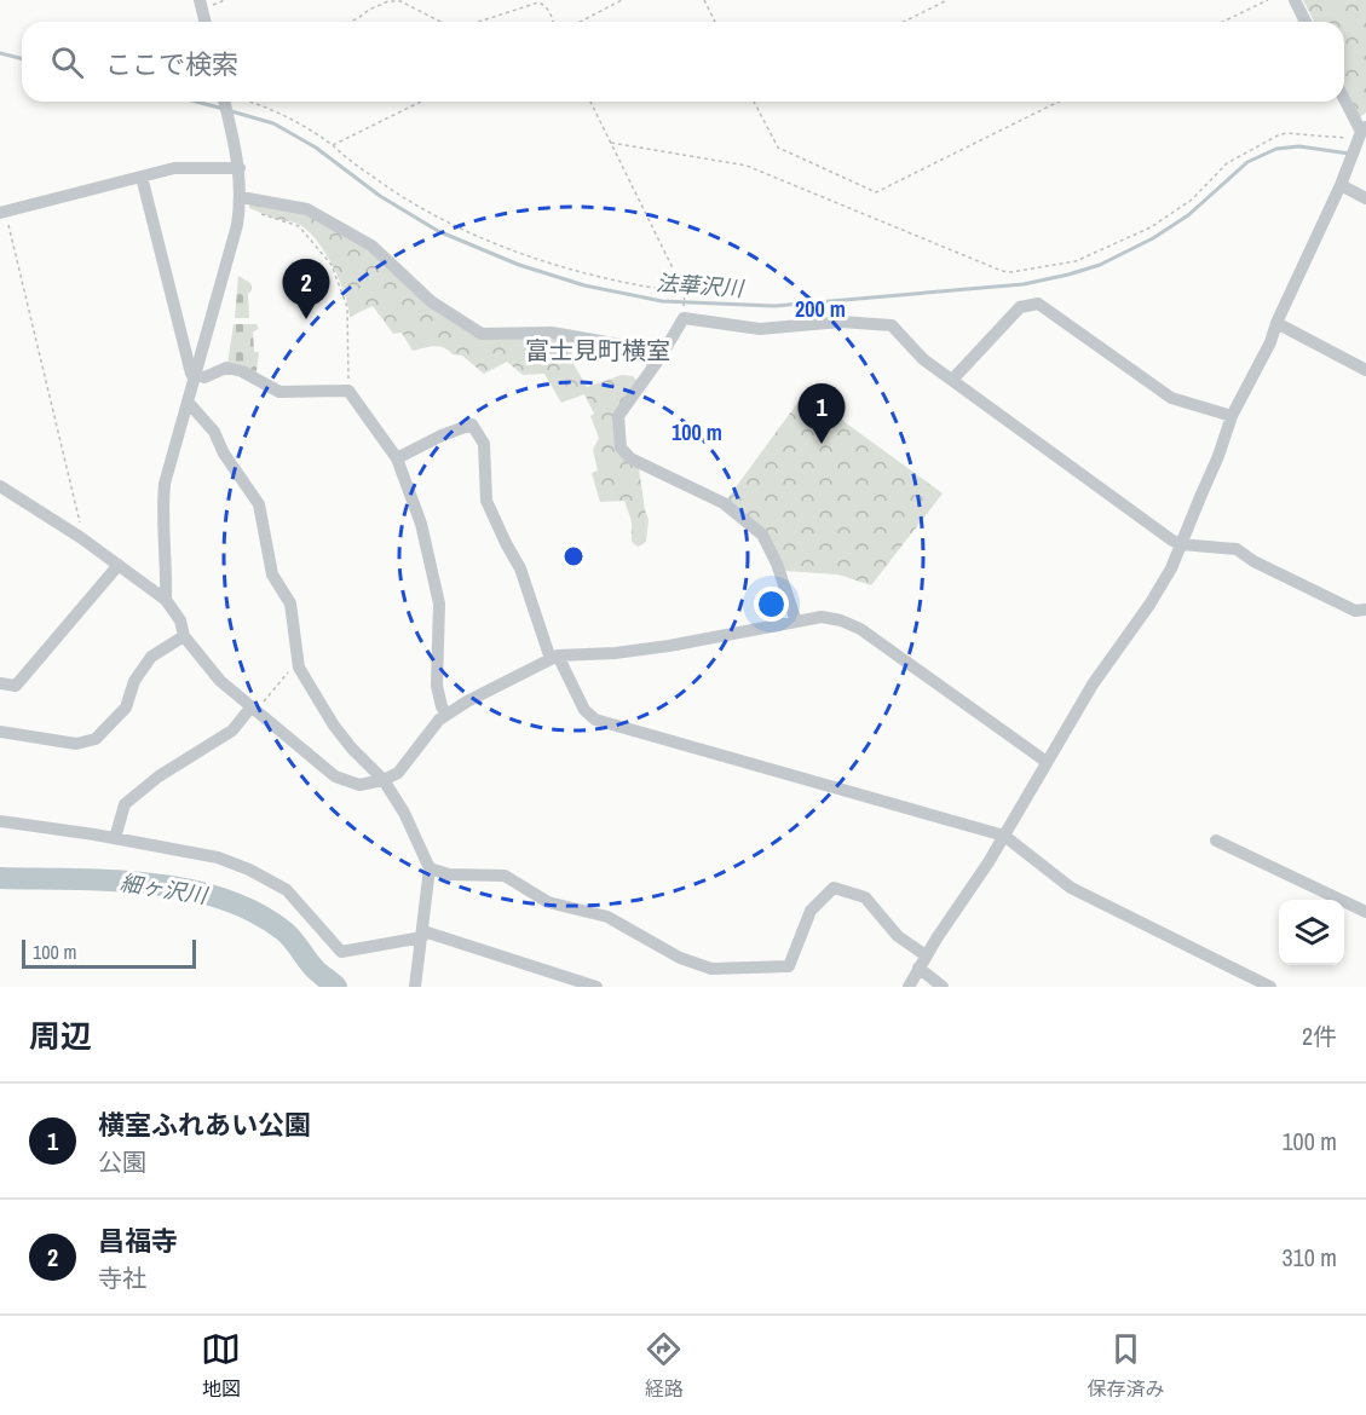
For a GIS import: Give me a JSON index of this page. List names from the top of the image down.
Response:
{
  "districts": ["富士見町横室"],
  "water": ["法華沢川", "細ヶ沢川"],
  "scale_bar": "100 m",
  "page": {
    "search": "ここで検索",
    "pins": ["2", "1"],
    "scale": "100 m",
    "heading": ["周辺", "2件"],
    "list": [
      {
        "mark": "1",
        "name": "横室ふれあい公園",
        "note": "公園",
        "value": "100 m"
      },
      {
        "mark": "2",
        "name": "昌福寺",
        "note": "寺社",
        "value": "310 m"
      }
    ],
    "nav": ["地図", "経路", "保存済み"]
  },
  "rings": ["200 m", "100 m"]
}
